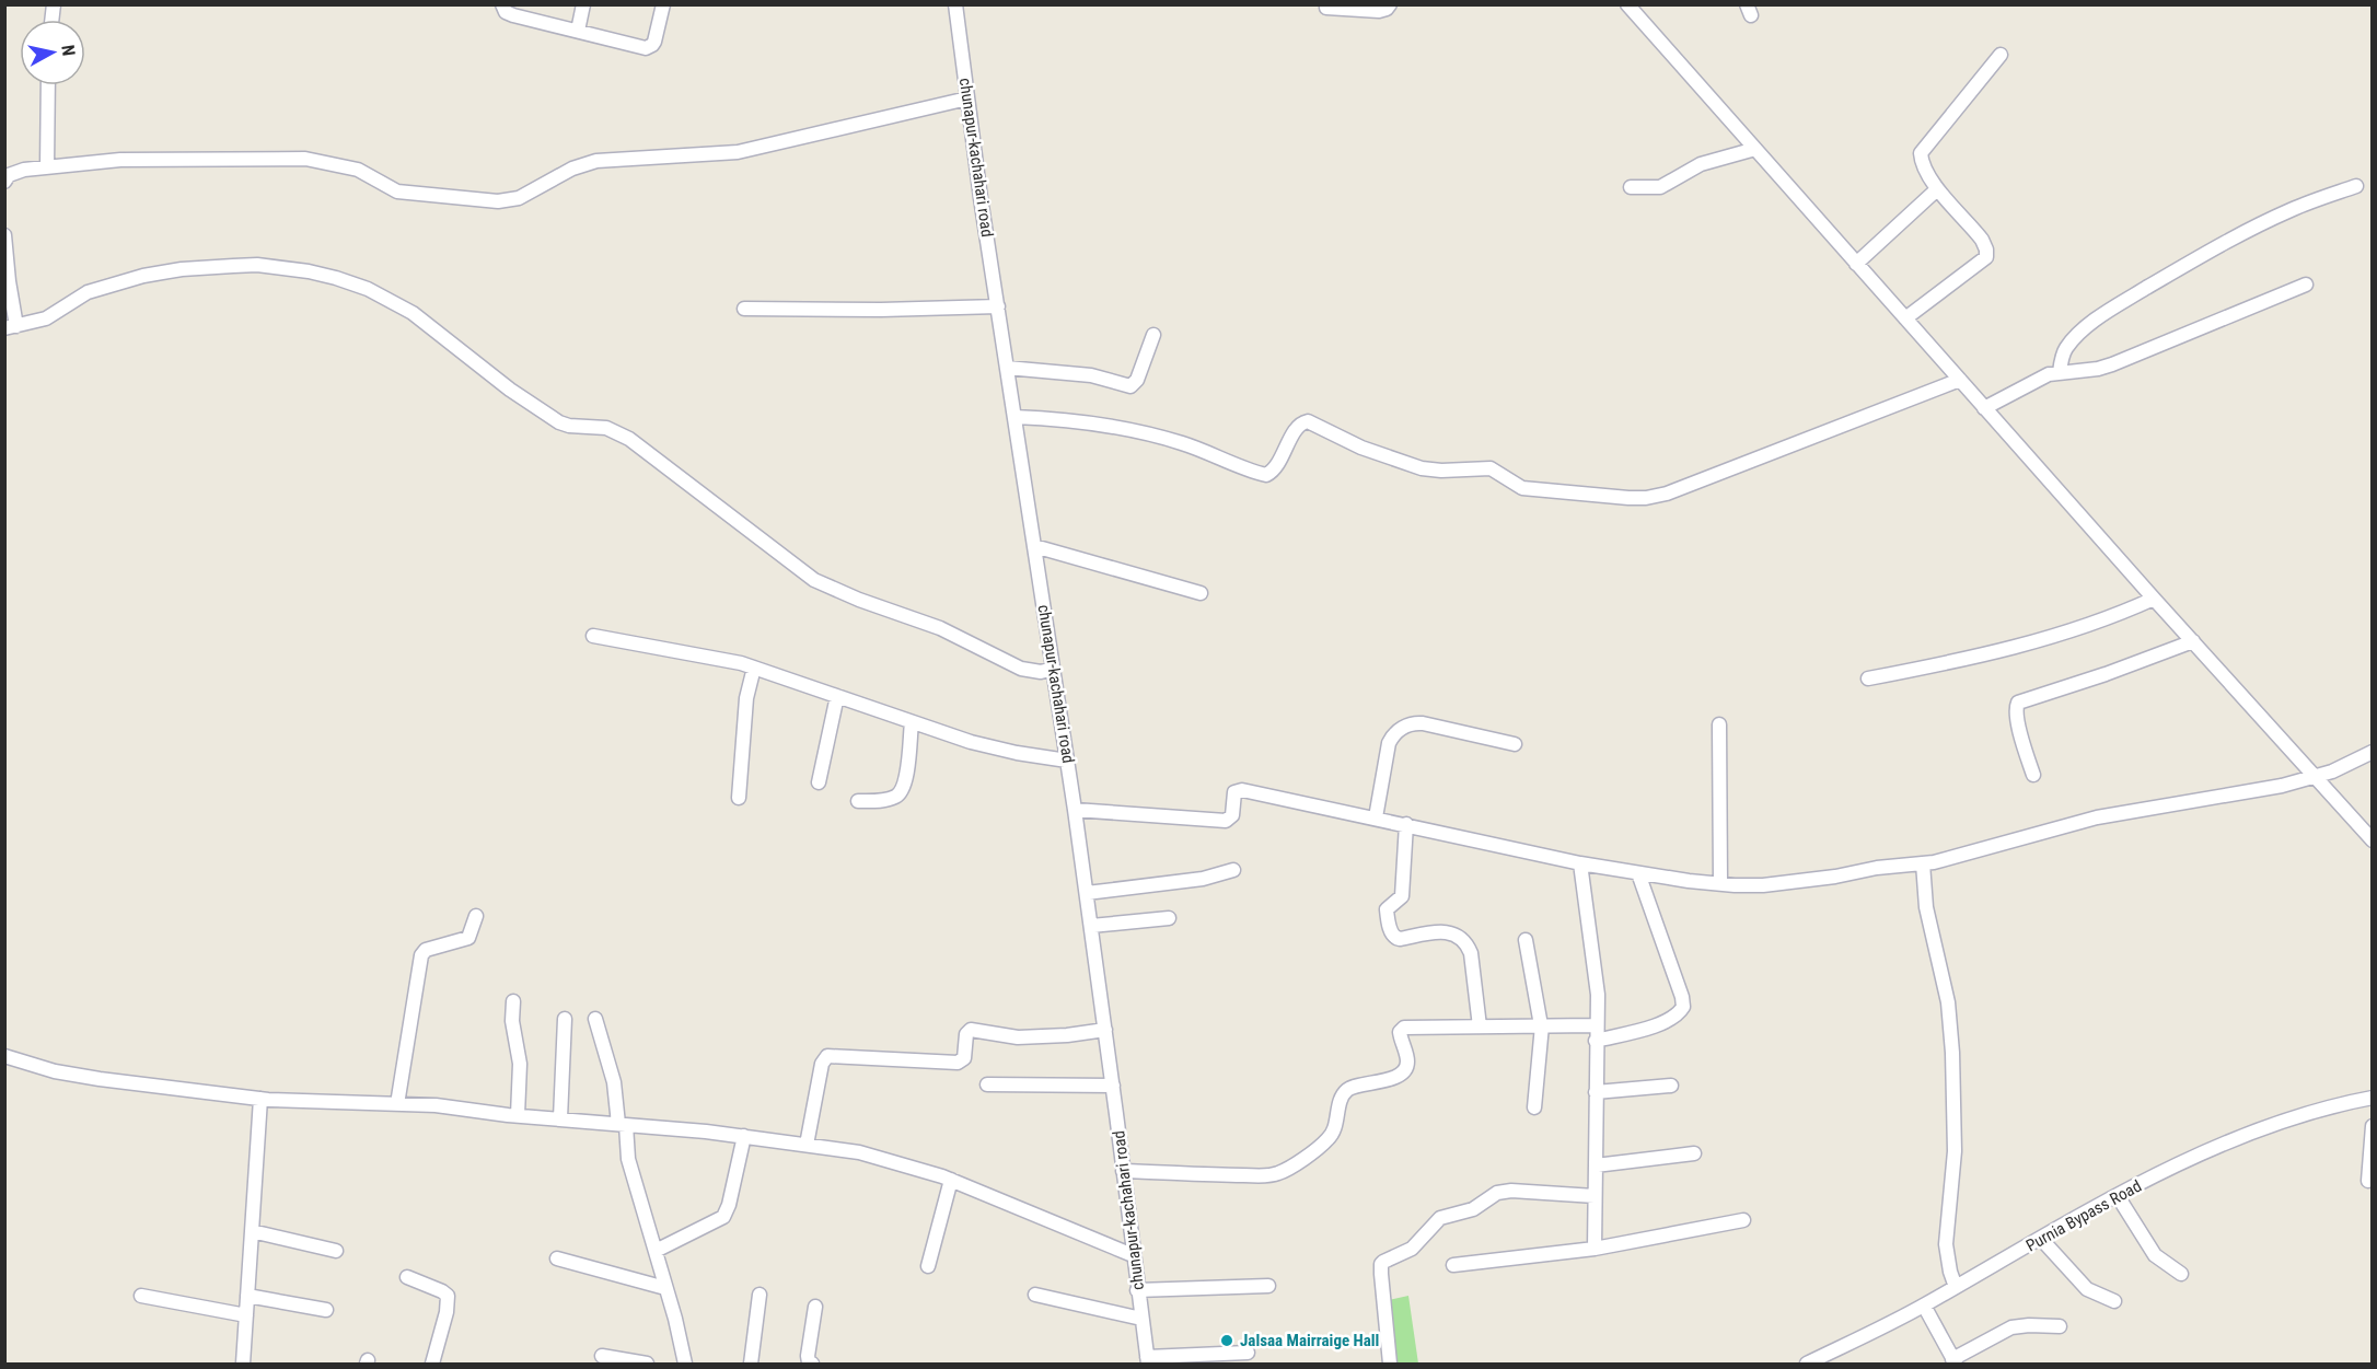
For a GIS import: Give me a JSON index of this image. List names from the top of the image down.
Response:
{
  "streets": {
    "street": ["chunapur-kachahari road", "Purnia Bypass Road"]
  },
  "places": ["Jalsaa Mairraige Hall"],
  "north": "right"
}
